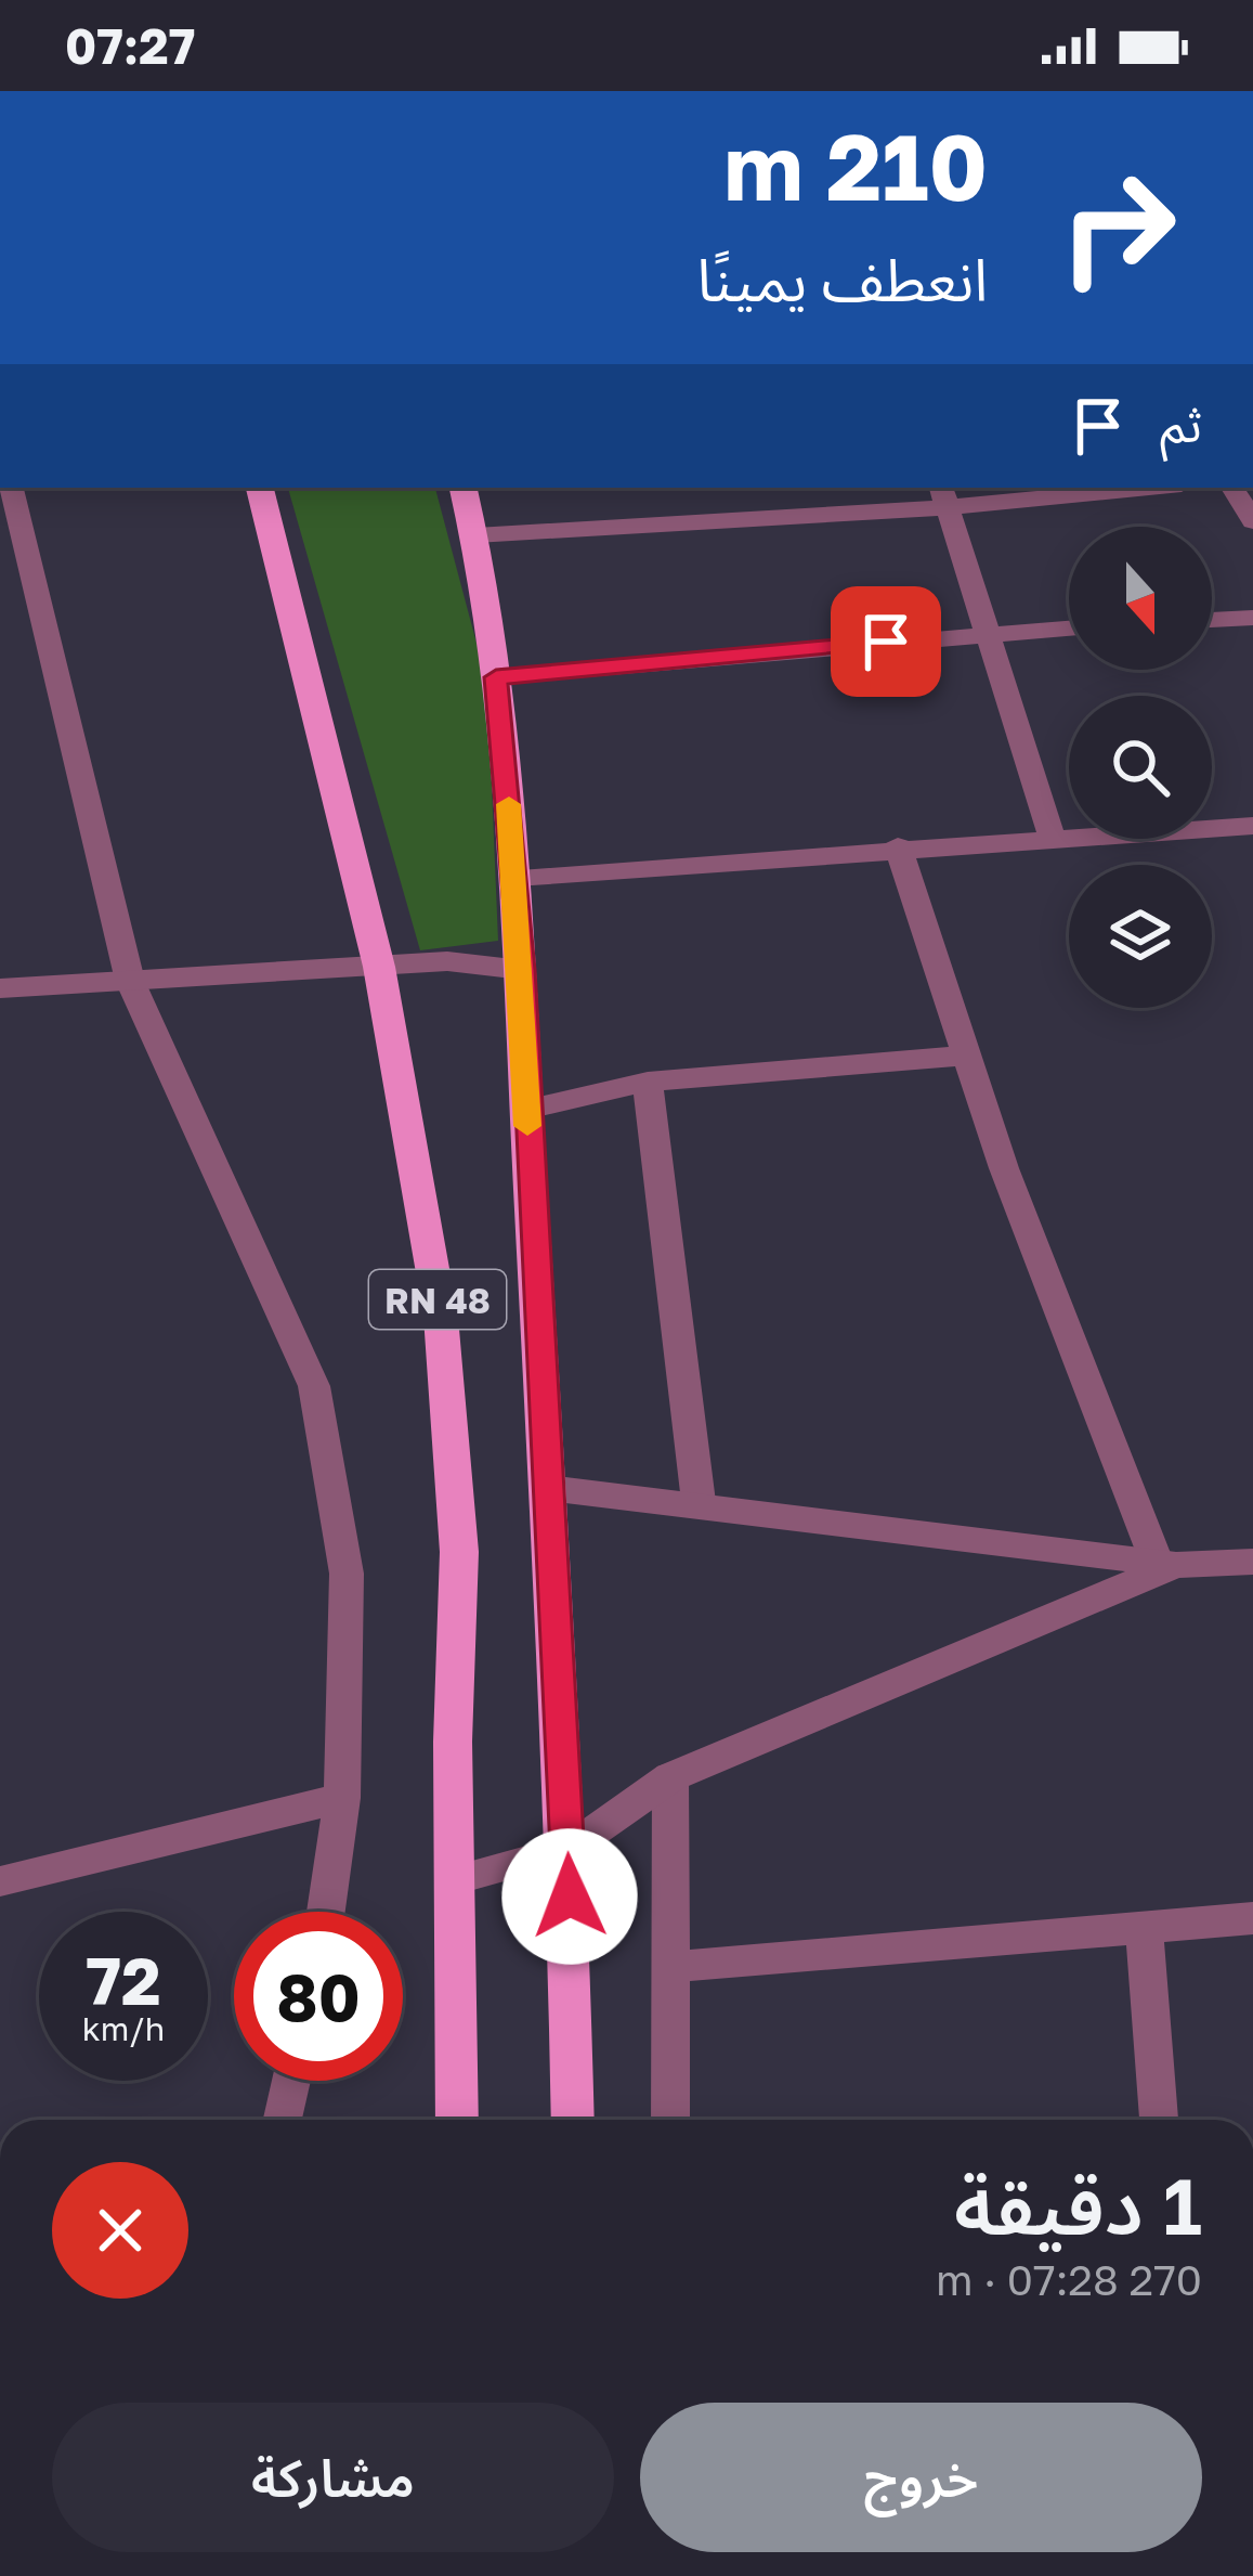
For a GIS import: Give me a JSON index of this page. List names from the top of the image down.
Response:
{
  "streets": {
    "highway": ["RN 48"]
  },
  "north": "bottom",
  "page": {
    "status": "07:27",
    "turn": ["210 m", "انعطف يمينًا"],
    "then": "ثم",
    "speed": "72 km/h",
    "limit": "80",
    "heading": ["1 دقيقة", "270 m · 07:28"],
    "buttons": ["خروج", "مشاركة"]
  }
}
